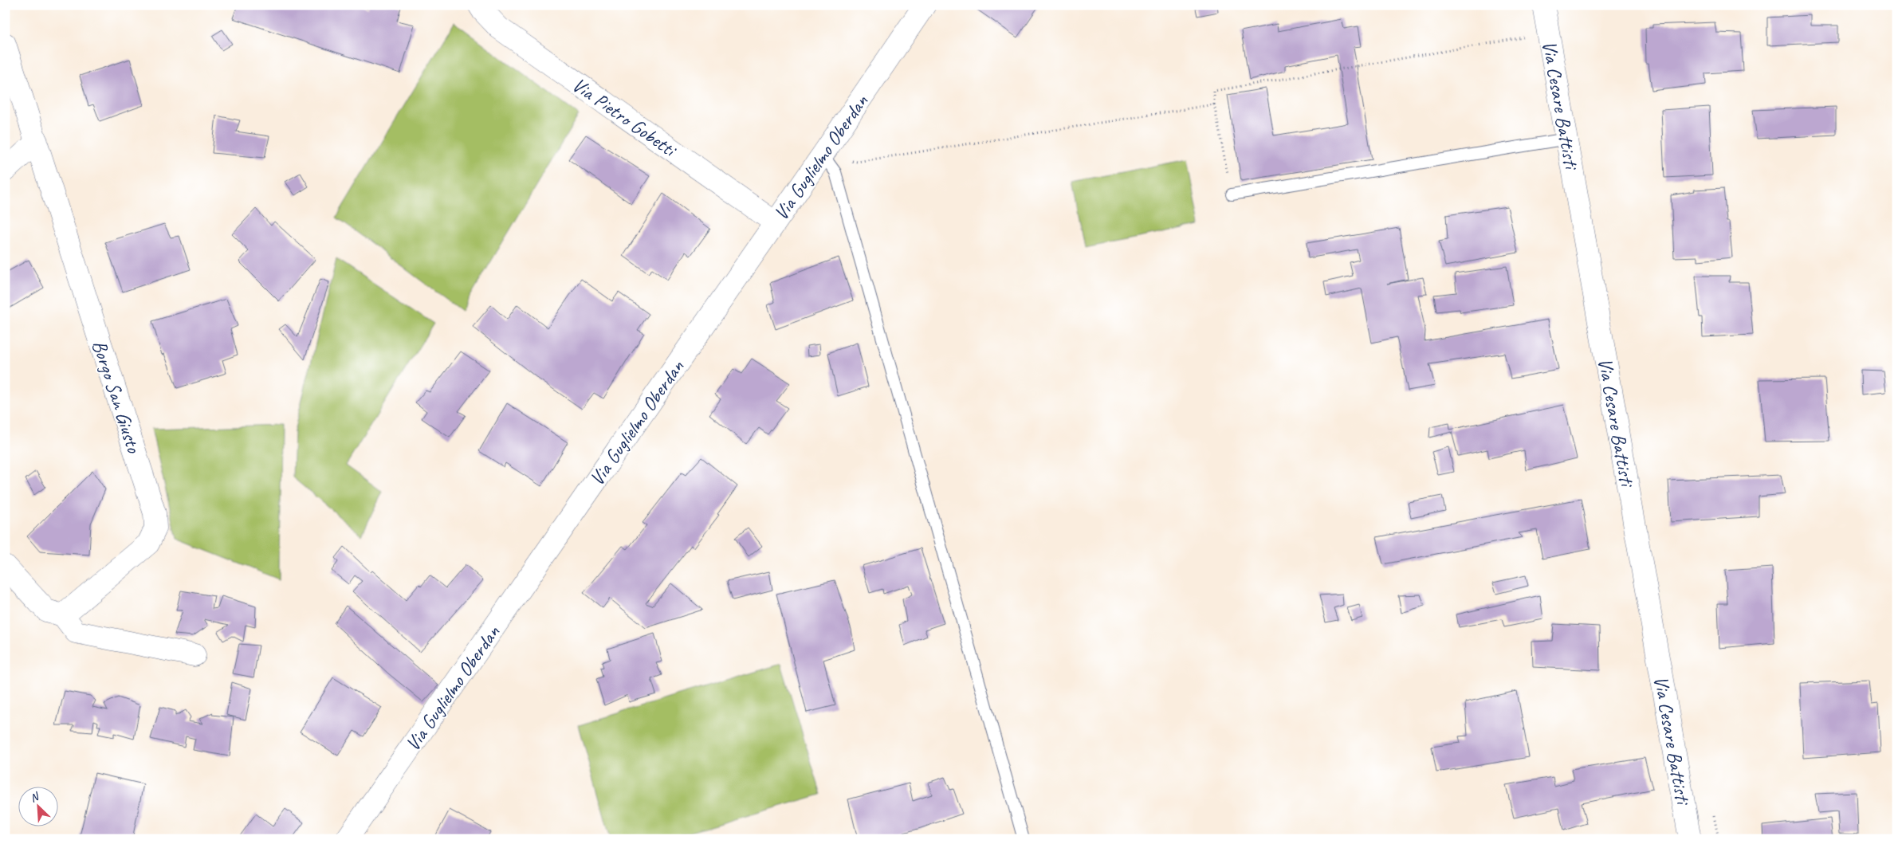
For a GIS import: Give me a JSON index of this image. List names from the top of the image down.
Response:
{
  "streets": {
    "street": [
      "Via Cesare Battisti",
      "Via Pietro Gobetti",
      "Via Guglielmo Oberdan",
      "Borgo San Giusto"
    ]
  },
  "crossings": [
    ["Via Pietro Gobetti", "Via Guglielmo Oberdan"]
  ],
  "north": "top left"
}
